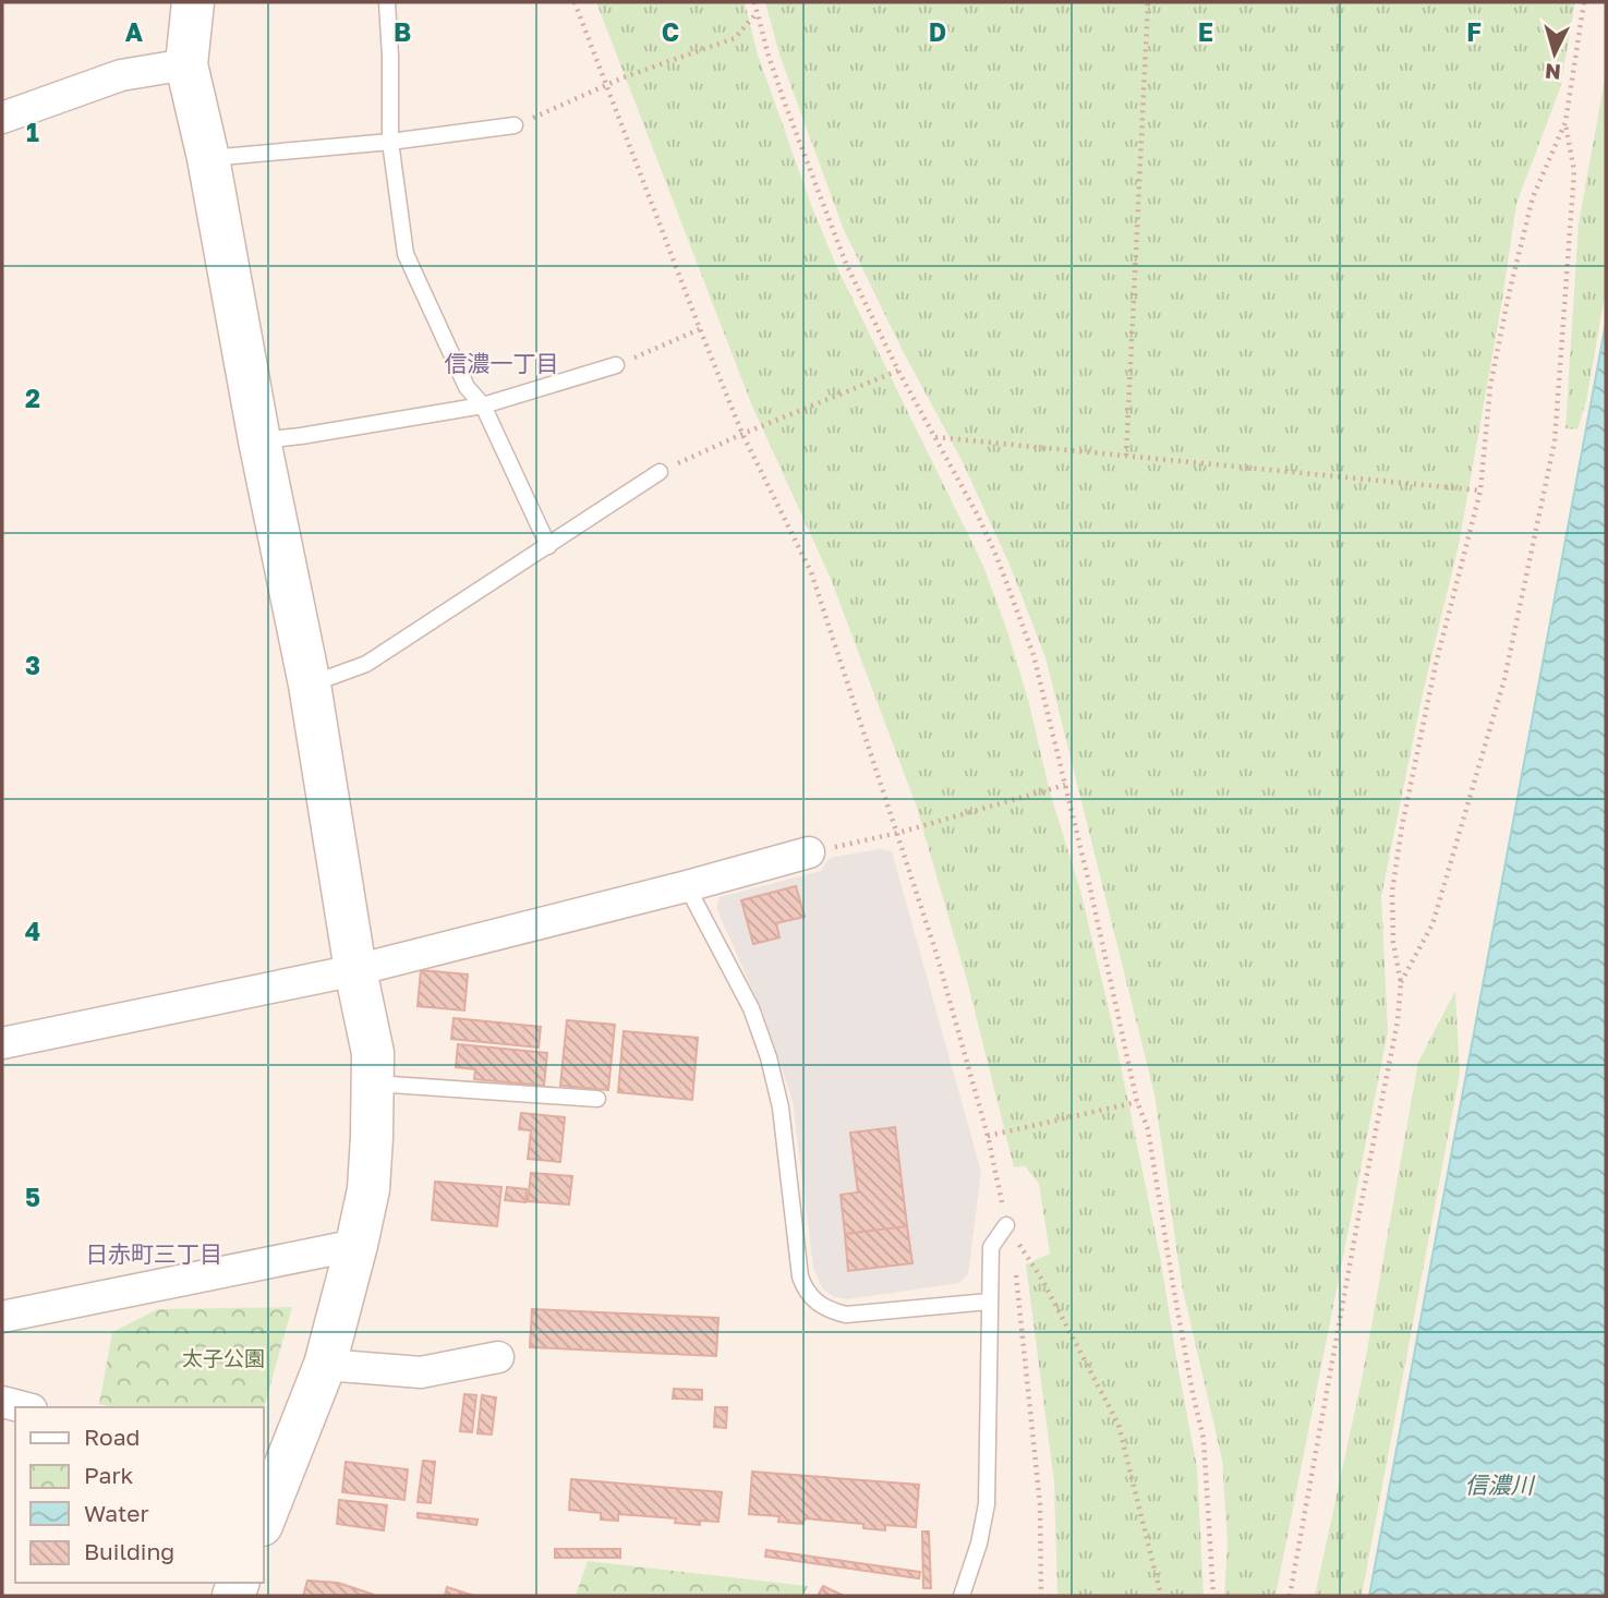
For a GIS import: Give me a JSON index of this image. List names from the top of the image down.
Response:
{
  "districts": ["信濃一丁目", "日赤町三丁目"],
  "water": ["信濃川"],
  "parks": ["太子公園"],
  "legend": [
    "Road",
    "Park",
    "Water",
    "Building"
  ],
  "north": "bottom",
  "grid": {
    "columns": [
      "A",
      "B",
      "C",
      "D",
      "E",
      "F"
    ],
    "rows": [
      "1",
      "2",
      "3",
      "4",
      "5"
    ]
  }
}
